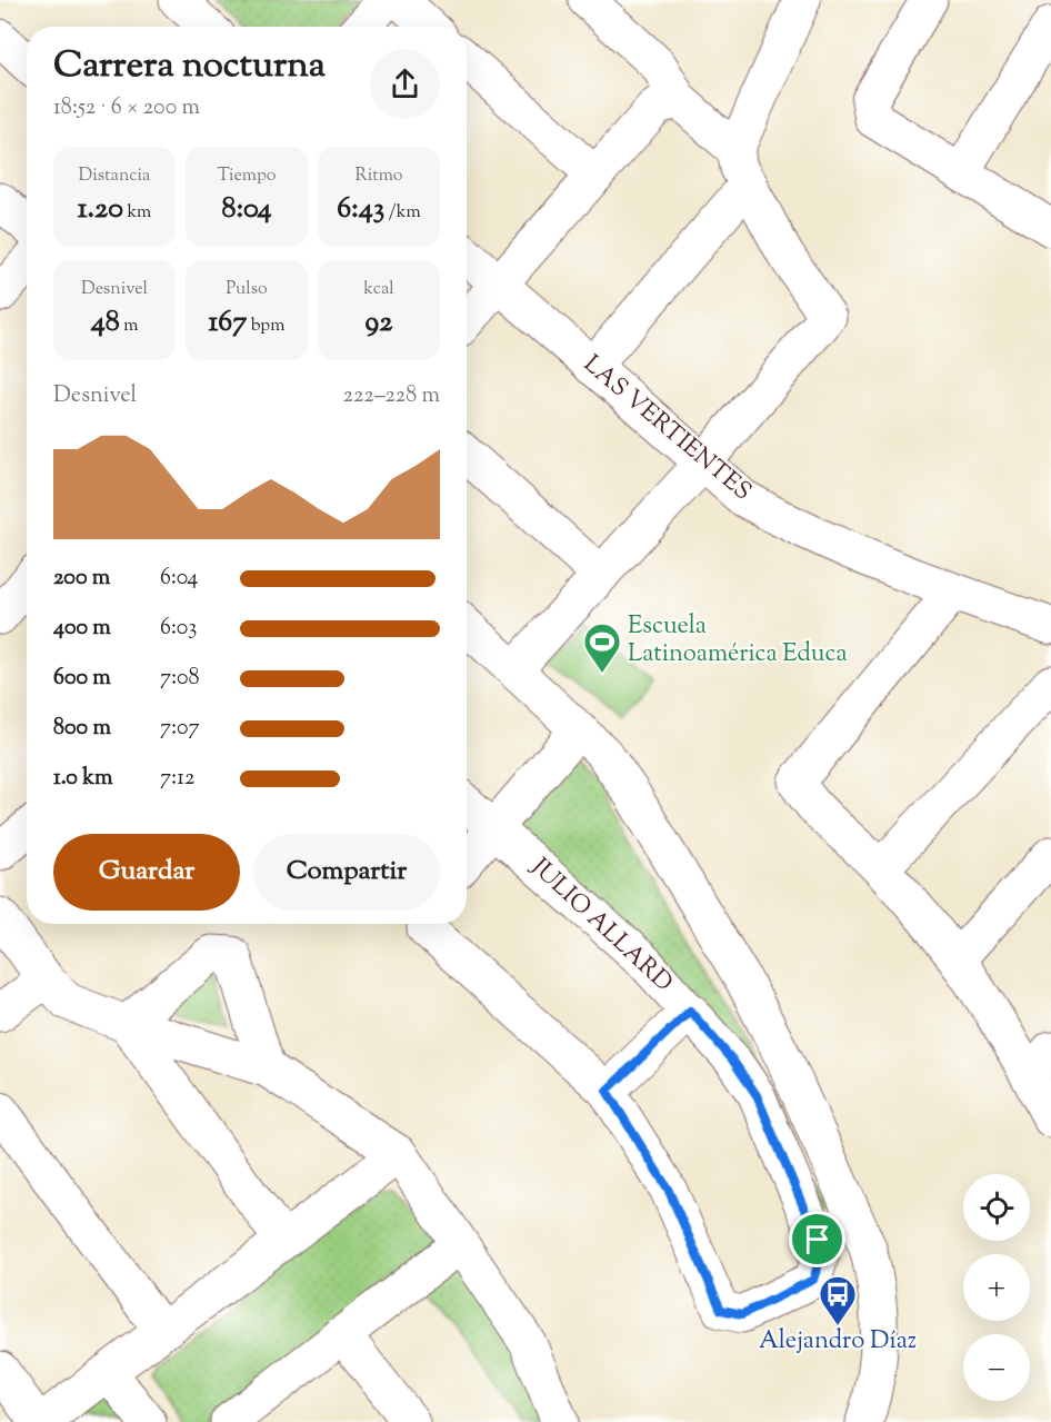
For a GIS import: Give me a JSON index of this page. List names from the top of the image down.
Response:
{
  "streets": {
    "street": ["LAS VERTIENTES", "JULIO ALLARD"]
  },
  "places": {
    "sports": ["Escuela Latinoamérica Educa"],
    "bus stop": ["Alejandro Díaz"]
  },
  "page": {
    "heading": ["Carrera nocturna", "18:52 · 6 × 200 m"],
    "stats": [
      ["Distancia", "1.20 km"],
      ["Tiempo", "8:04"],
      ["Ritmo", "6:43 /km"],
      ["Desnivel", "48 m"],
      ["Pulso", "167 bpm"],
      ["kcal", "92"]
    ],
    "chart": ["Desnivel", "222–228 m"],
    "list": [
      {
        "name": "200 m",
        "note": "6:04"
      },
      {
        "name": "400 m",
        "note": "6:03"
      },
      {
        "name": "600 m",
        "note": "7:08"
      },
      {
        "name": "800 m",
        "note": "7:07"
      },
      {
        "name": "1.0 km",
        "note": "7:12"
      }
    ],
    "buttons": ["Guardar", "Compartir"],
    "map_buttons": ["+", "−"]
  }
}
